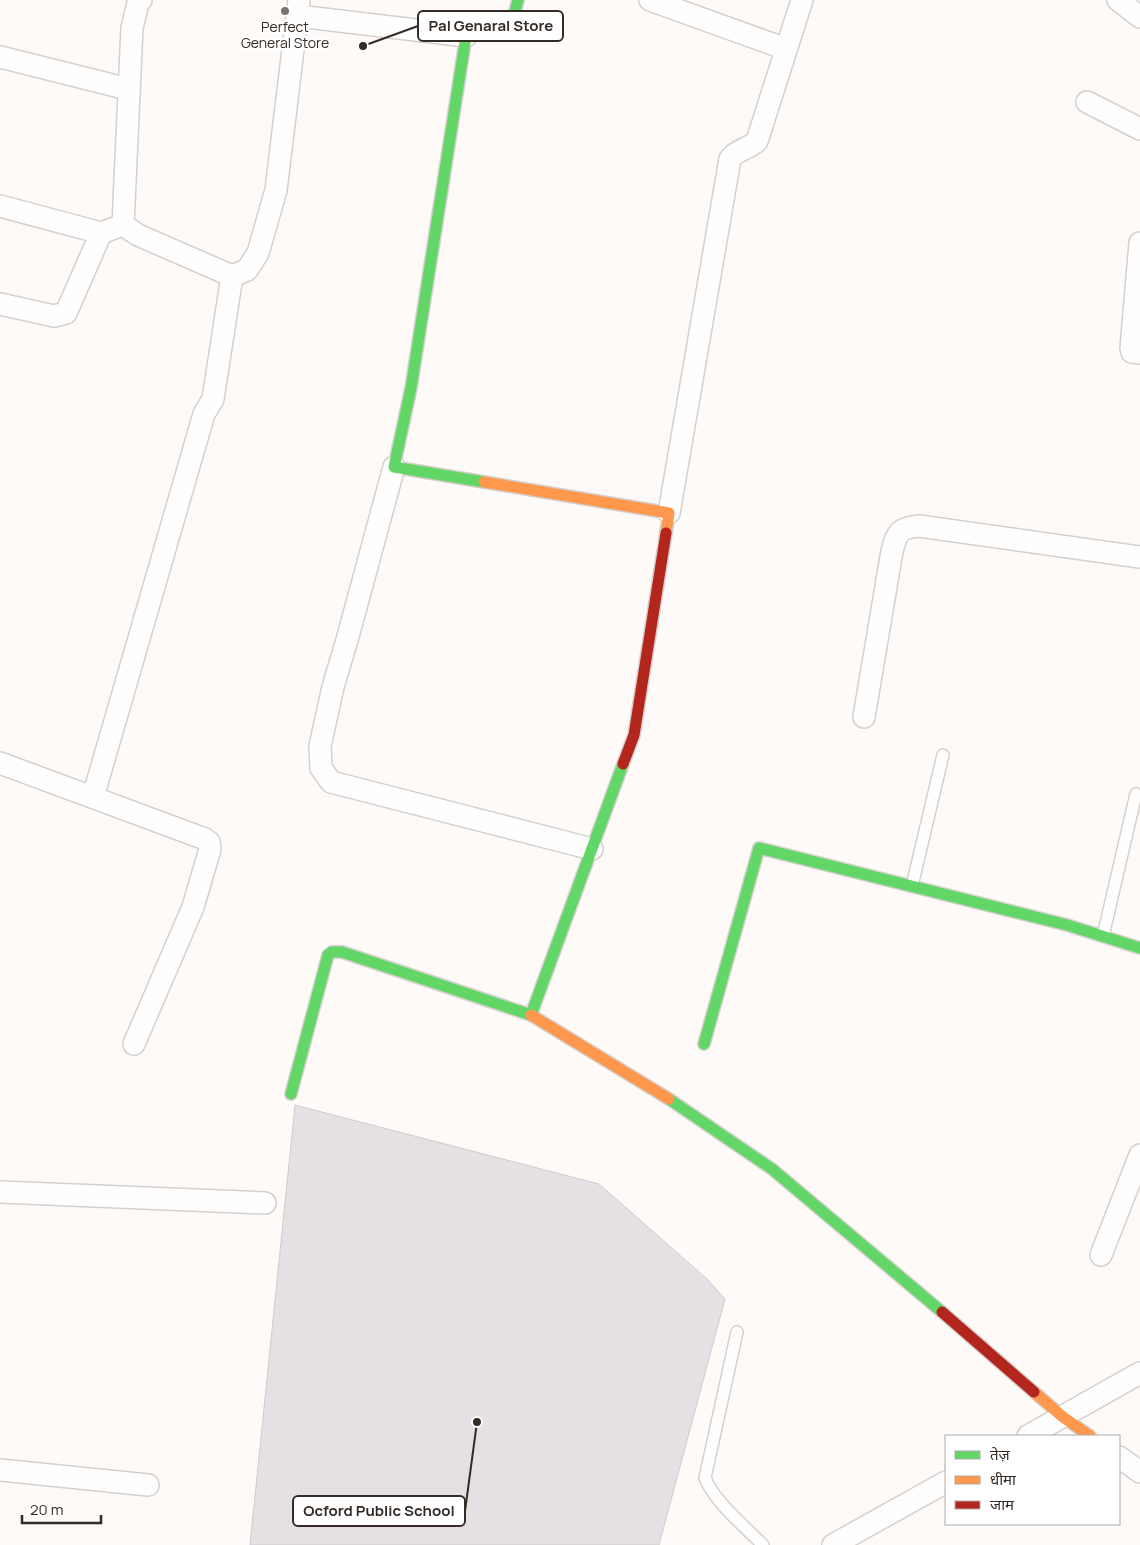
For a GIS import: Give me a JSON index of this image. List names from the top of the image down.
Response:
{
  "places": ["Perfect General Store", "Pal Genaral Store", "Ocford Public School"],
  "legend": ["तेज़", "धीमा", "जाम"],
  "scale_bar": "20 m"
}
